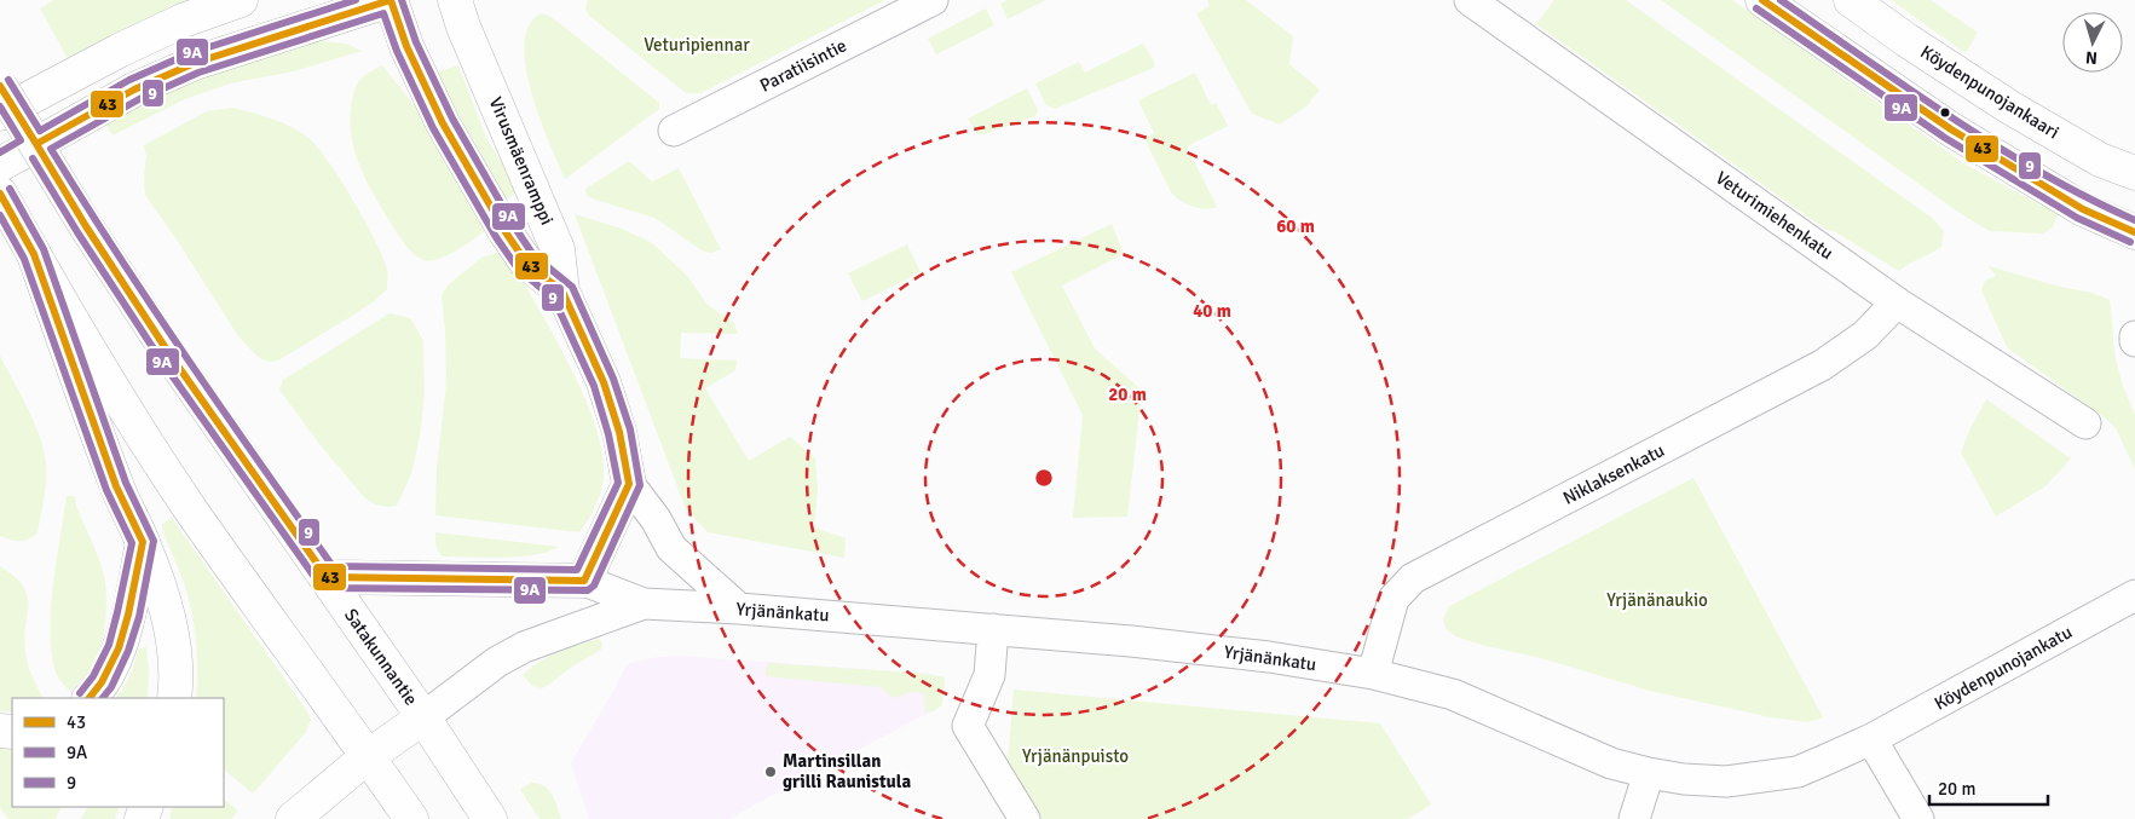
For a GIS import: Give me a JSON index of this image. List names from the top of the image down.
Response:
{
  "streets": {
    "main road": [
      "Köydenpunojankaari",
      "Virusmäenramppi",
      "Yrjänänkatu",
      "Satakunnantie"
    ],
    "street": [
      "Paratiisintie",
      "Veturimiehenkatu",
      "Niklaksenkatu",
      "Köydenpunojankatu"
    ]
  },
  "crossings": [
    ["Virusmäenramppi", "Yrjänänkatu"],
    ["Veturimiehenkatu", "Niklaksenkatu"],
    ["Niklaksenkatu", "Yrjänänkatu"],
    ["Yrjänänkatu", "Satakunnantie"],
    ["Yrjänänkatu", "Köydenpunojankatu"]
  ],
  "parks": ["Veturipiennar", "Yrjänänaukio", "Yrjänänpuisto"],
  "places": ["Martinsillan grilli Raunistula"],
  "lines": ["transit line 43", "transit line 9A", "transit line 9"],
  "legend": ["43", "9A", "9"],
  "scale_bar": "20 m",
  "north": "bottom",
  "rings": ["60 m", "40 m", "20 m"]
}
